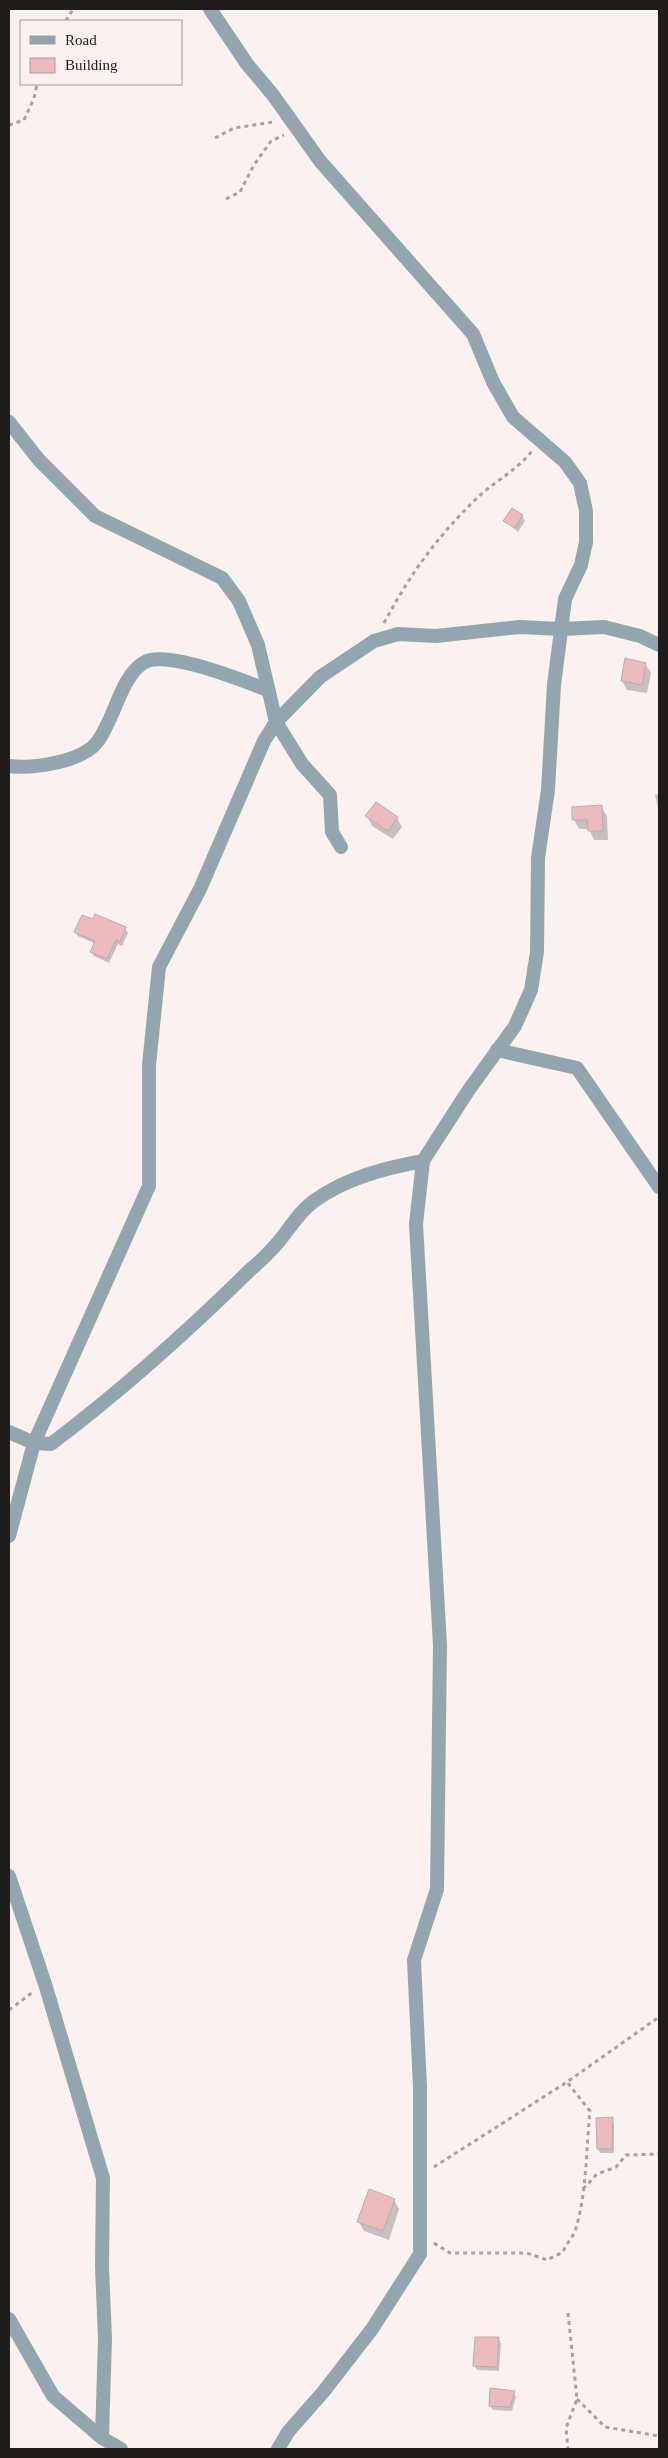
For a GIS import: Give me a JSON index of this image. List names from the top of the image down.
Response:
{
  "legend": ["Road", "Building"]
}
